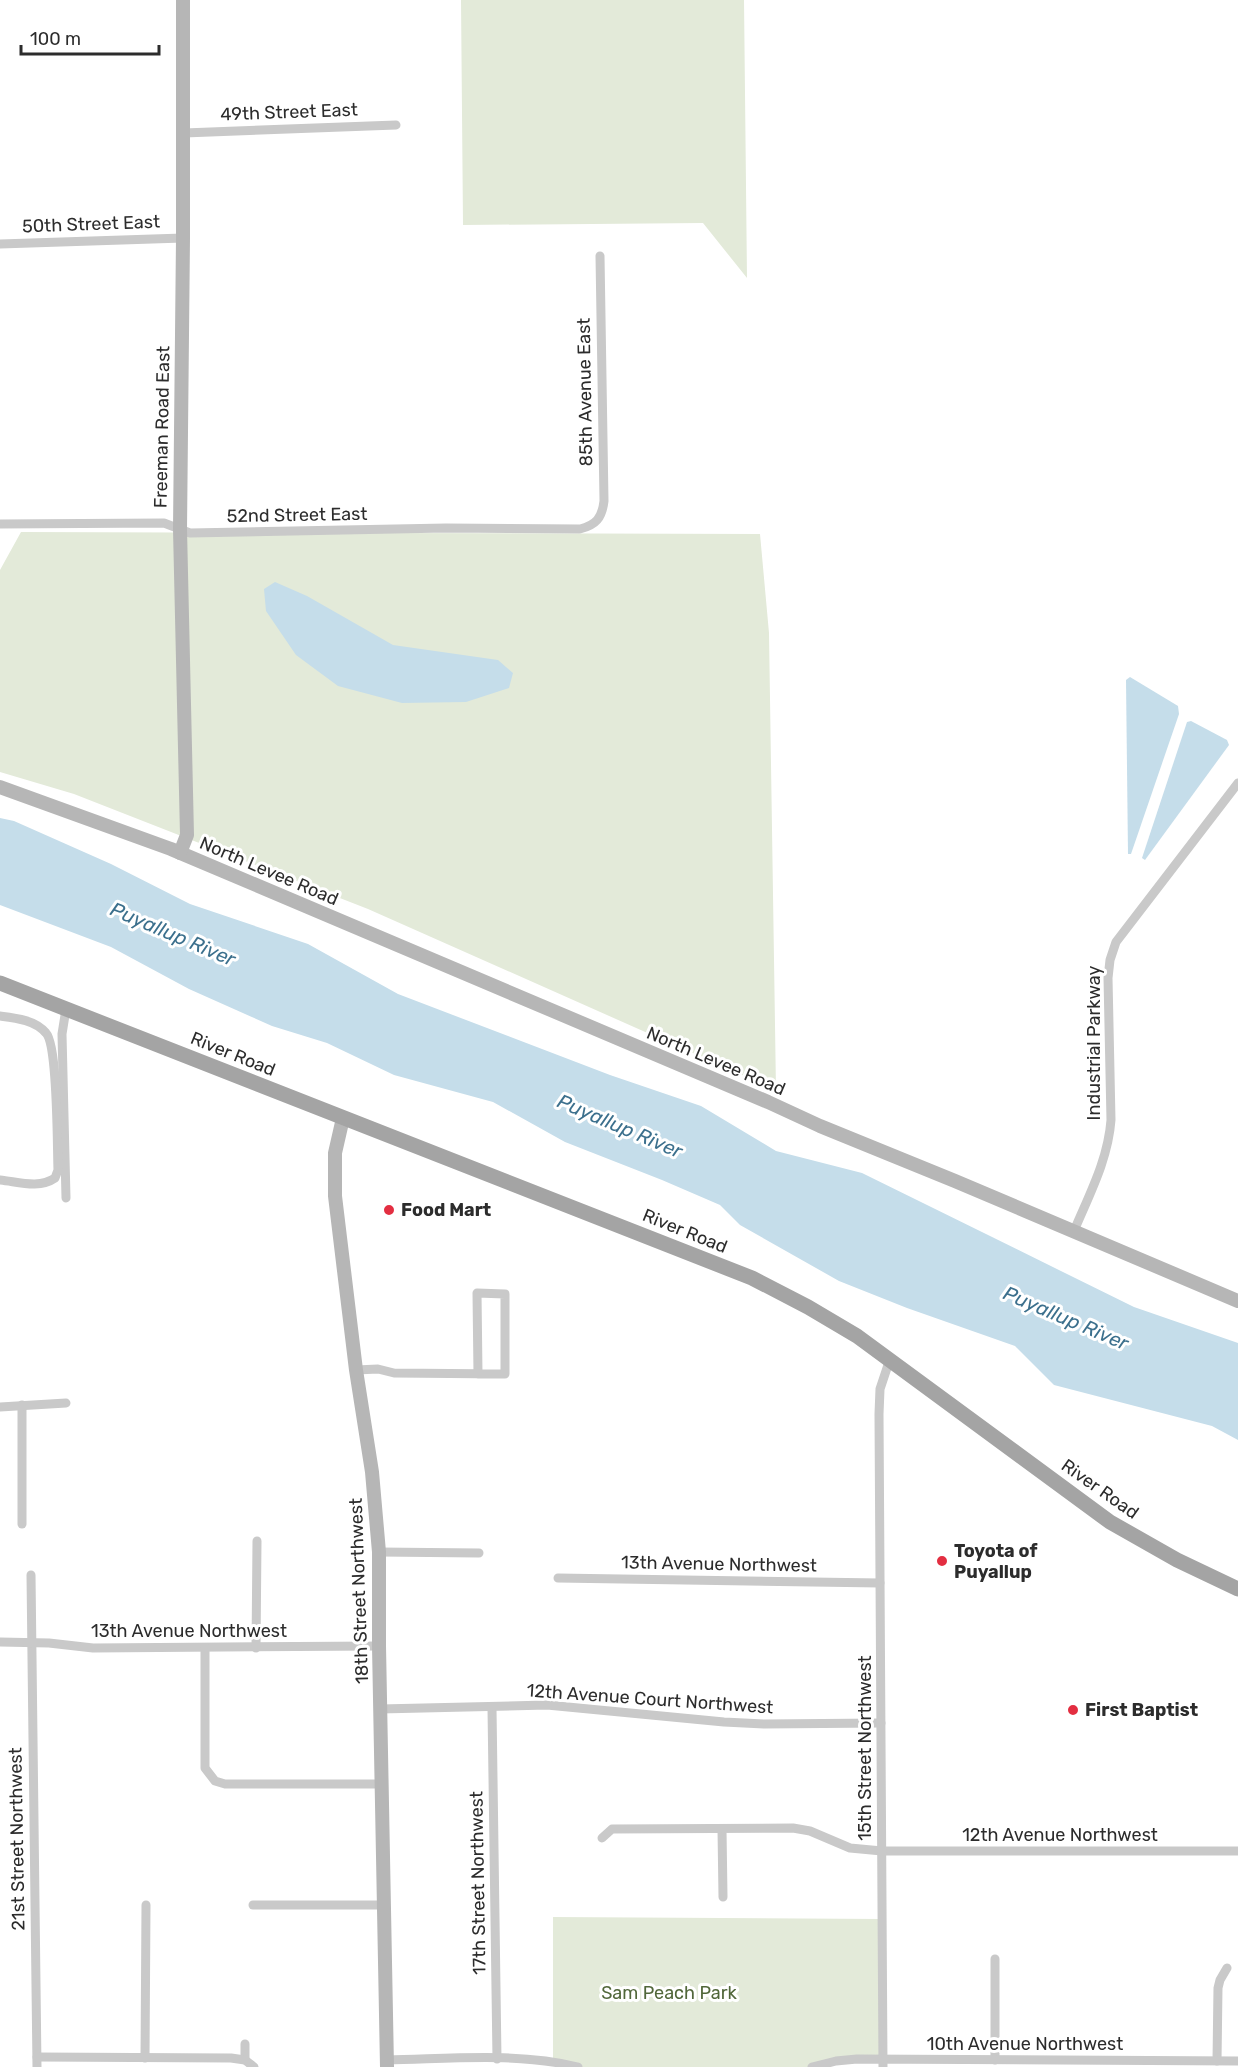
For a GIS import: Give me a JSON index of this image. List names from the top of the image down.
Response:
{
  "streets": {
    "main road": ["River Road"],
    "street": [
      "49th Street East",
      "50th Street East",
      "85th Avenue East",
      "Freeman Road East",
      "52nd Street East",
      "North Levee Road",
      "Industrial Parkway",
      "13th Avenue Northwest",
      "18th Street Northwest",
      "12th Avenue Court Northwest",
      "15th Street Northwest",
      "12th Avenue Northwest",
      "21st Street Northwest",
      "17th Street Northwest",
      "10th Avenue Northwest"
    ]
  },
  "crossings": [
    ["49th Street East", "Freeman Road East"],
    ["50th Street East", "Freeman Road East"],
    ["85th Avenue East", "52nd Street East"],
    ["Freeman Road East", "52nd Street East"],
    ["Freeman Road East", "North Levee Road"],
    ["North Levee Road", "Industrial Parkway"],
    ["River Road", "18th Street Northwest"],
    ["River Road", "15th Street Northwest"],
    ["13th Avenue Northwest", "18th Street Northwest"],
    ["13th Avenue Northwest", "15th Street Northwest"],
    ["13th Avenue Northwest", "21st Street Northwest"],
    ["18th Street Northwest", "12th Avenue Court Northwest"],
    ["12th Avenue Court Northwest", "15th Street Northwest"],
    ["12th Avenue Court Northwest", "17th Street Northwest"],
    ["15th Street Northwest", "12th Avenue Northwest"],
    ["15th Street Northwest", "10th Avenue Northwest"]
  ],
  "water": ["Puyallup River"],
  "parks": ["Sam Peach Park"],
  "places": ["Food Mart", "Toyota of Puyallup", "First Baptist"],
  "scale_bar": "100 m"
}
